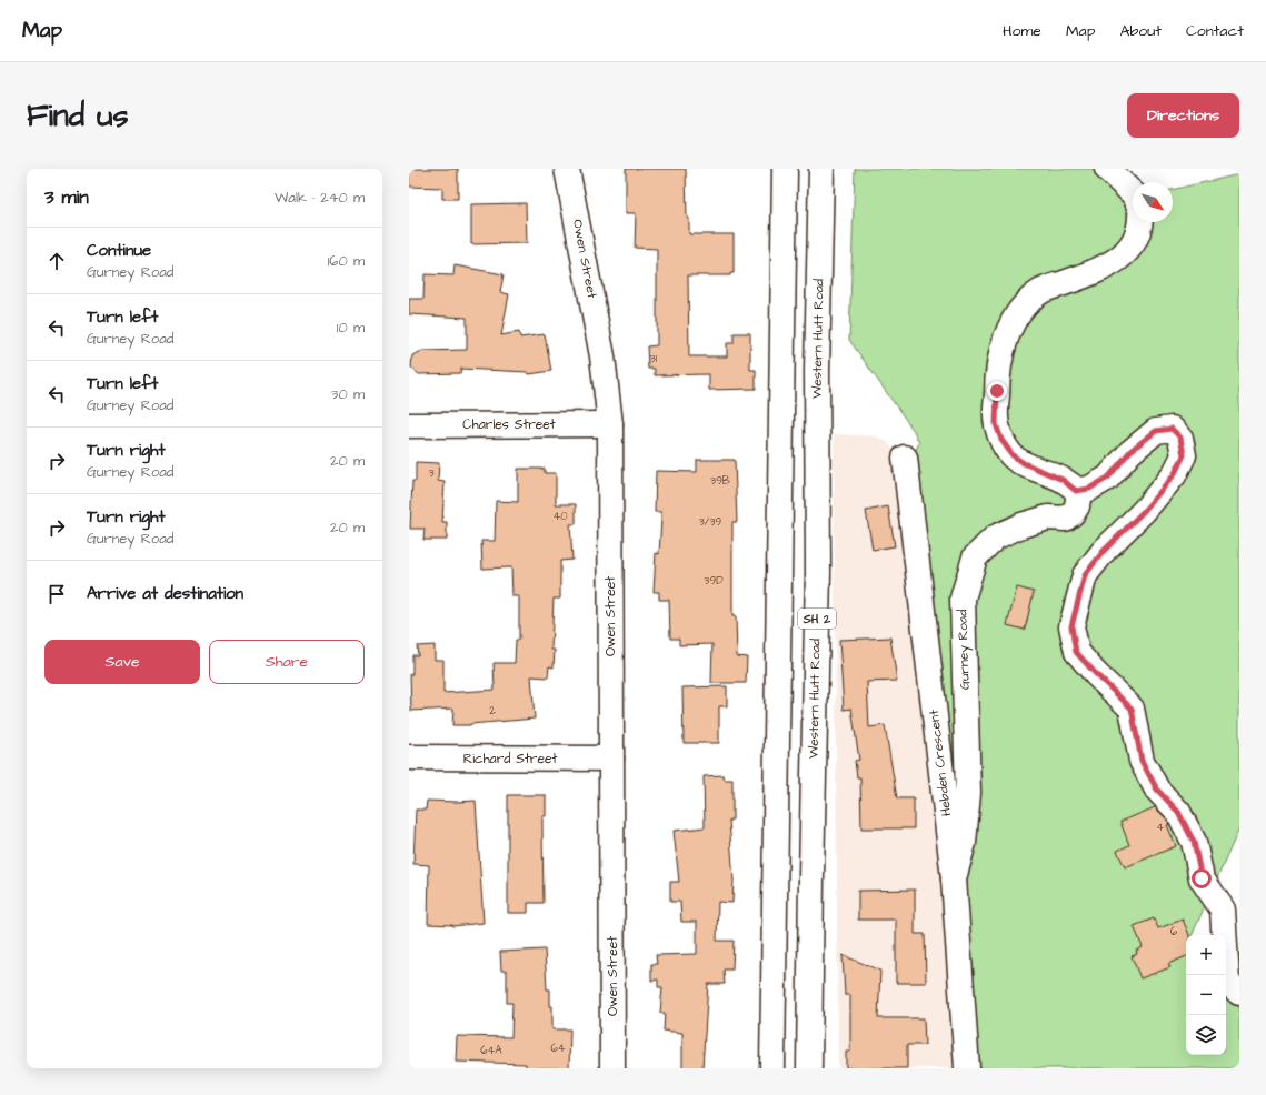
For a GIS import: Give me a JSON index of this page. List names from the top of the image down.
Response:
{
  "streets": {
    "main road": [
      "Owen Street",
      "Western Hutt Road",
      "Charles Street",
      "SH 2",
      "Gurney Road",
      "Richard Street",
      "Hebden Crescent"
    ]
  },
  "crossings": [
    ["Owen Street", "Charles Street"],
    ["Owen Street", "Richard Street"],
    ["Gurney Road", "Hebden Crescent"]
  ],
  "house_numbers": [
    "31",
    "3",
    "39B",
    "40",
    "3/39",
    "39D",
    "2",
    "4",
    "6",
    "64",
    "64A"
  ],
  "north": "bottom right",
  "page": {
    "header": "Map",
    "nav": [
      "Home",
      "Map",
      "About",
      "Contact"
    ],
    "buttons": [
      "Directions",
      ["Save", "Share"]
    ],
    "title": "Find us",
    "heading": ["3 min", "Walk · 240 m"],
    "list": [
      ["Continue", "Gurney Road", "160 m"],
      ["Turn left", "Gurney Road", "10 m"],
      ["Turn left", "Gurney Road", "30 m"],
      ["Turn right", "Gurney Road", "20 m"],
      ["Turn right", "Gurney Road", "20 m"],
      "Arrive at destination"
    ],
    "map_buttons": ["+", "−"]
  }
}
